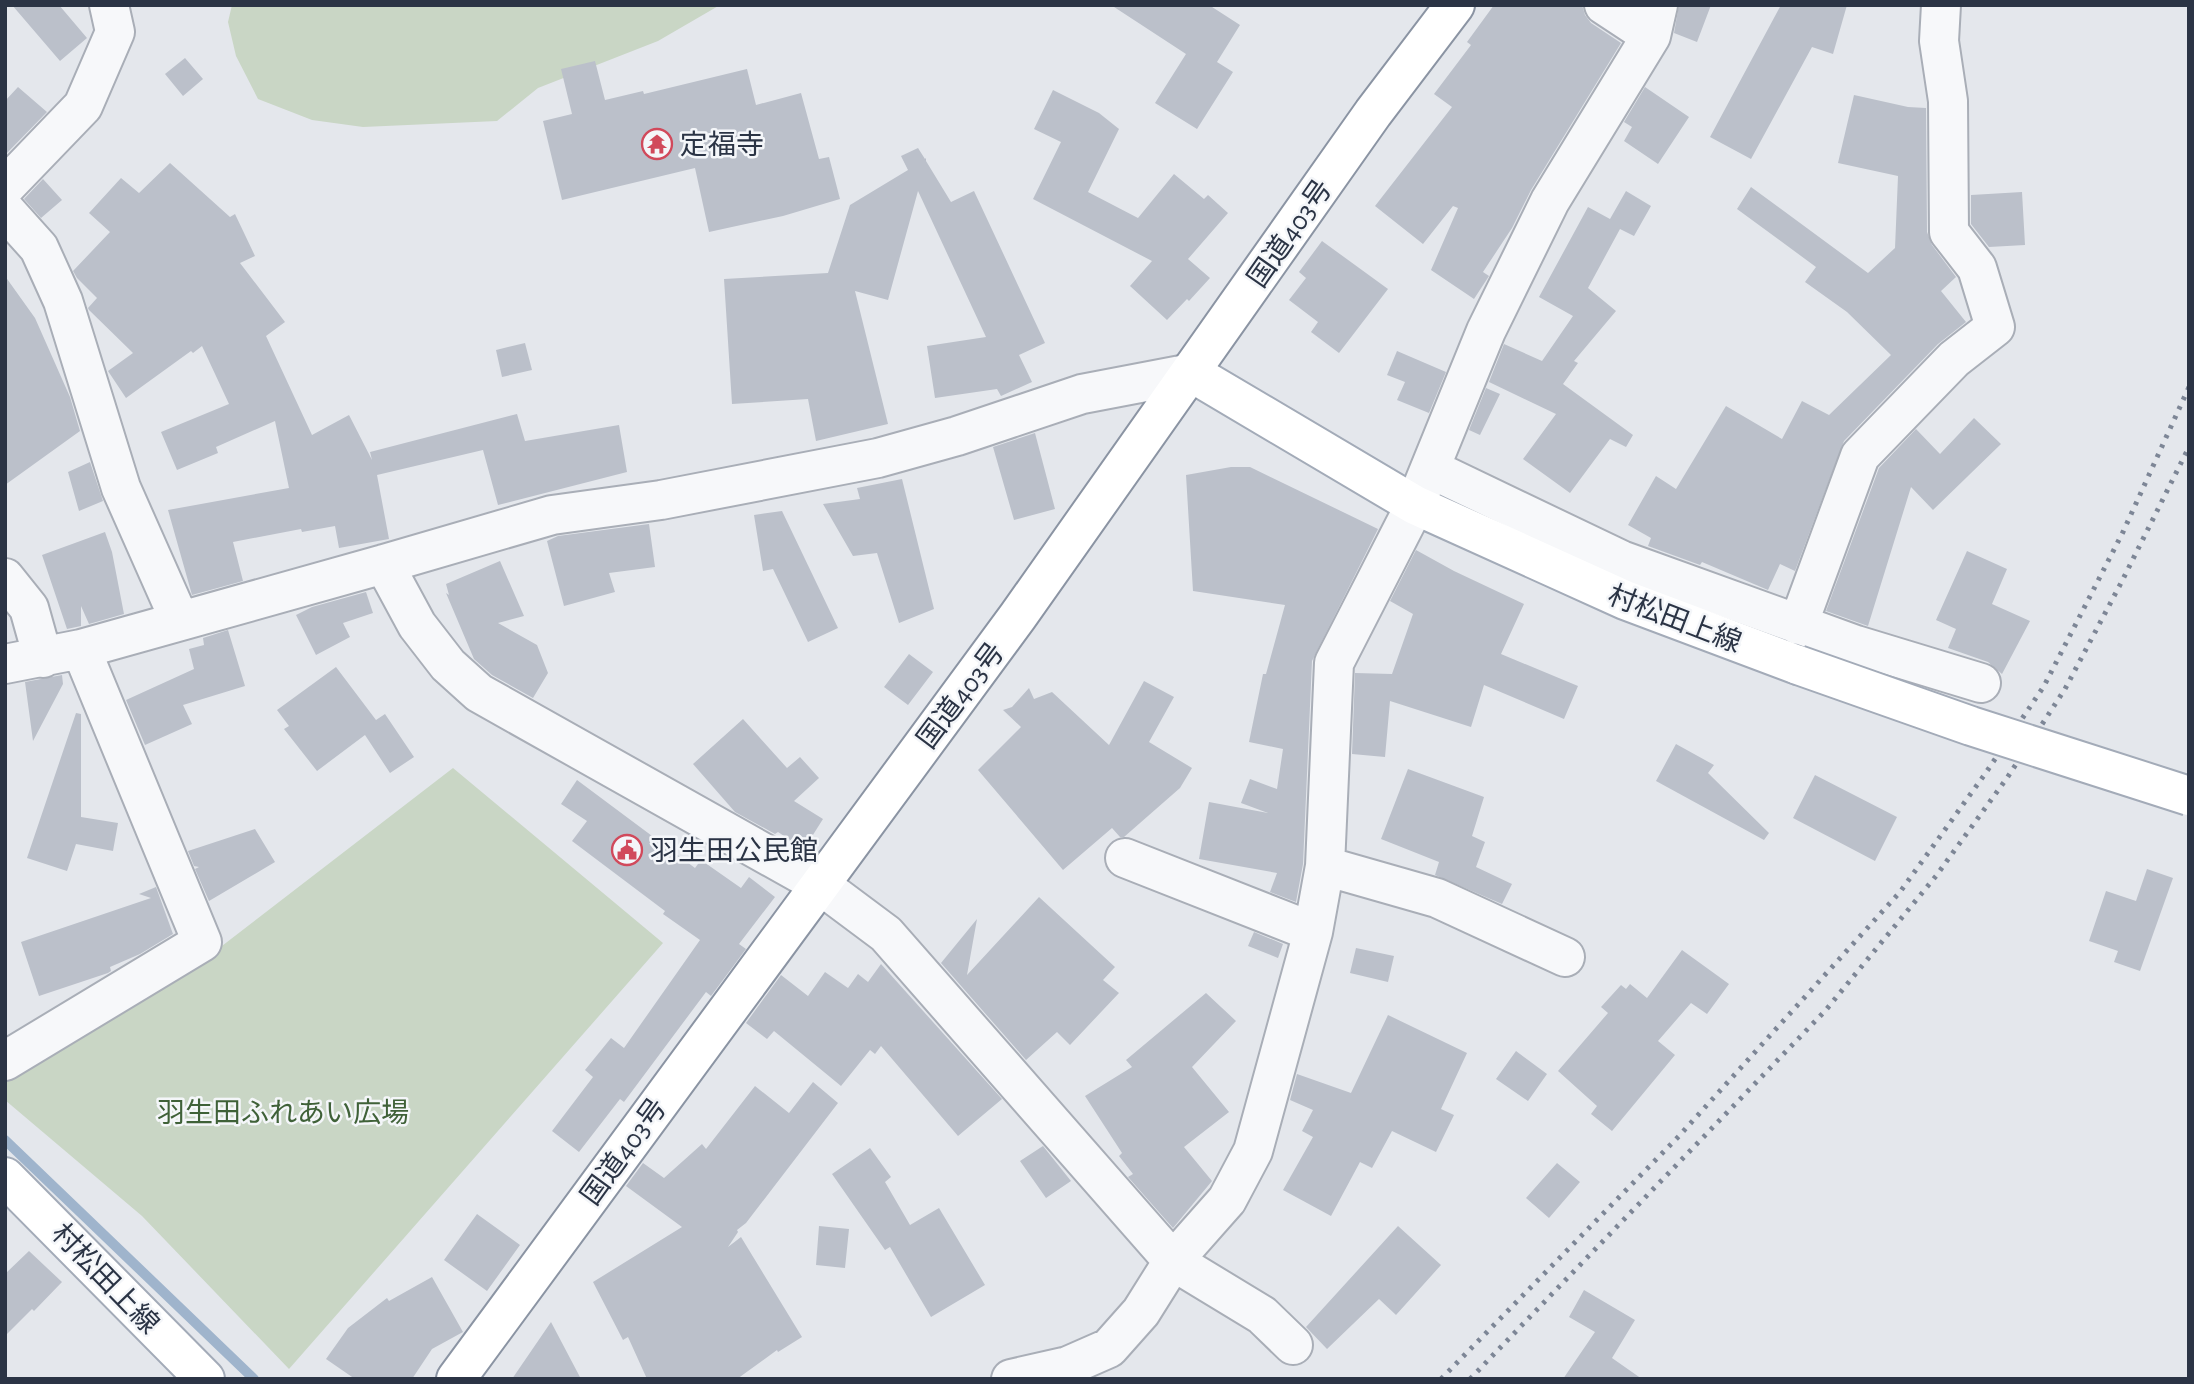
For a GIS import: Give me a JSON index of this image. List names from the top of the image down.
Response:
{
  "streets": {
    "main road": ["国道403号", "村松田上線"]
  },
  "crossings": [
    ["国道403号", "村松田上線"]
  ],
  "parks": ["羽生田ふれあい広場"],
  "places": {
    "temple": ["定福寺"],
    "public building": ["羽生田公民館"]
  }
}
